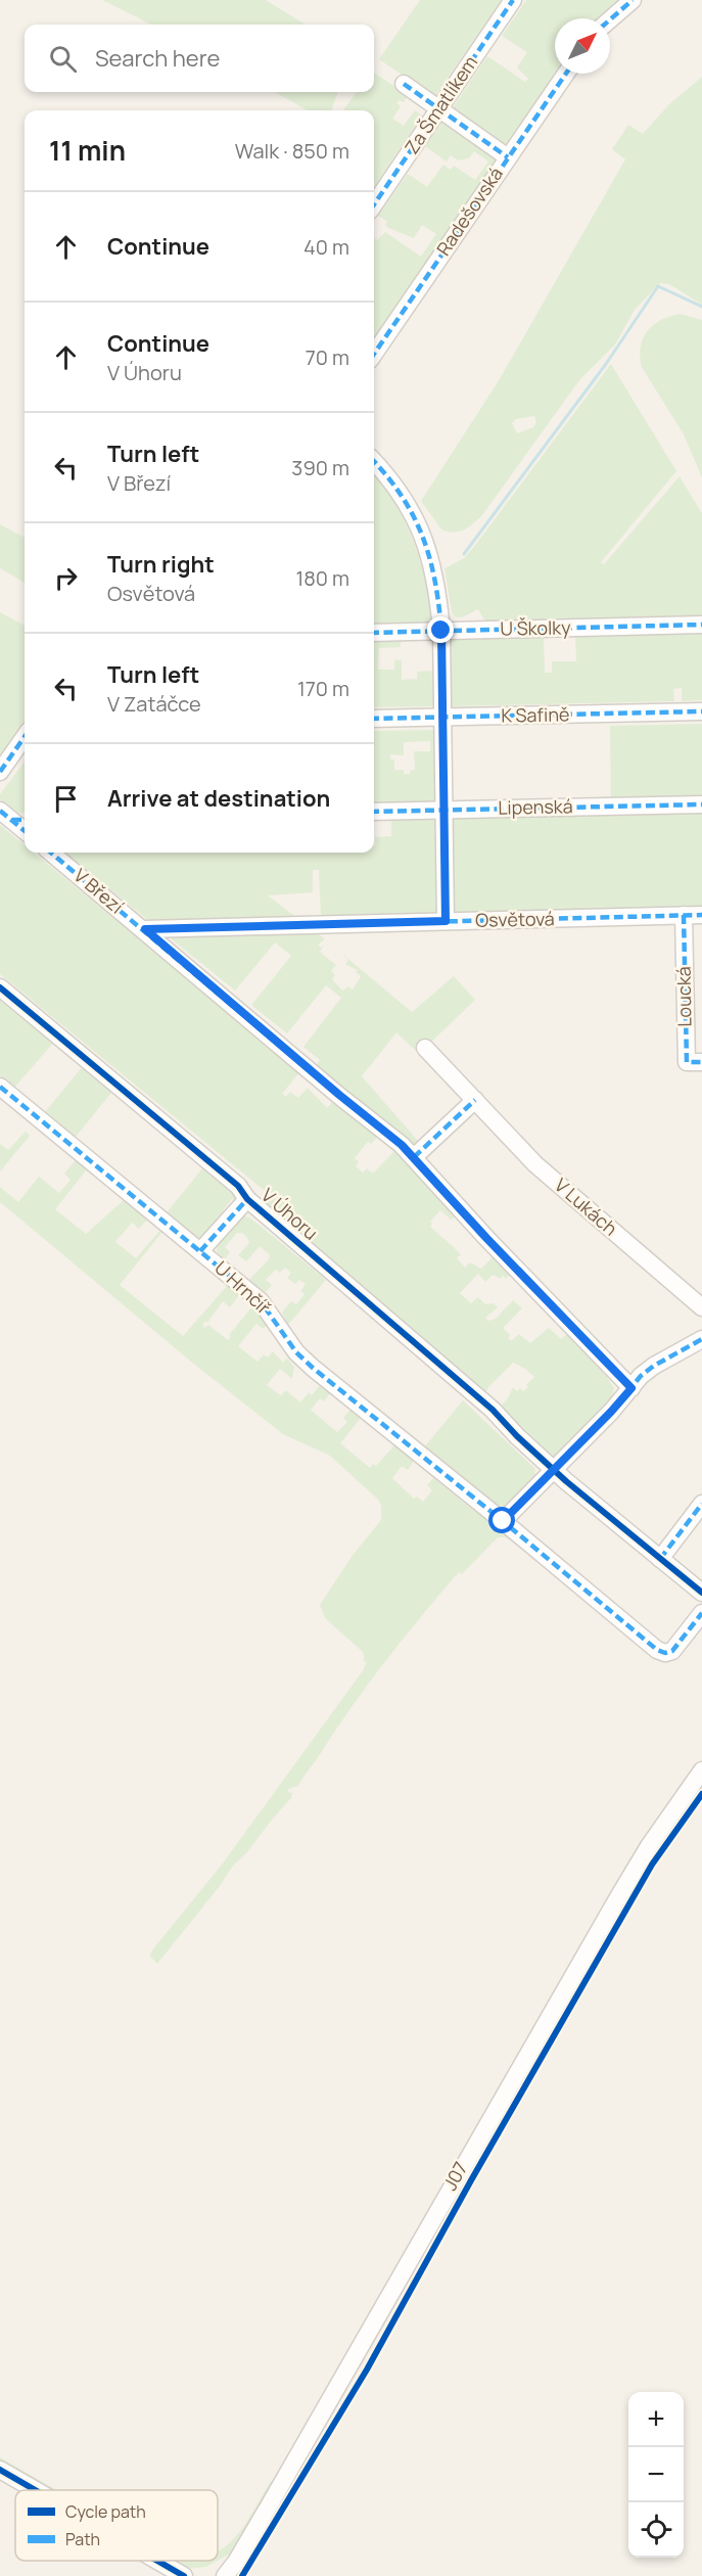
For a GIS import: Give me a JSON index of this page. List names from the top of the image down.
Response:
{
  "streets": {
    "street": [
      "Za Šmatlíkem",
      "Radešovská",
      "U Školky",
      "K Safině",
      "Lipenská",
      "V Březí",
      "Osvětová",
      "Loucká",
      "V Lukách",
      "V Úhoru",
      "U Hrnčíř"
    ],
    "cycle path": ["J07"]
  },
  "crossings": [
    ["V Březí", "Osvětová"],
    ["Osvětová", "Loucká"]
  ],
  "legend": ["Cycle path", "Path"],
  "north": "top right",
  "page": {
    "search": "Search here",
    "heading": ["11 min", "Walk · 850 m"],
    "list": [
      ["Continue", "40 m"],
      ["Continue", "V Úhoru", "70 m"],
      ["Turn left", "V Březí", "390 m"],
      ["Turn right", "Osvětová", "180 m"],
      ["Turn left", "V Zatáčce", "170 m"],
      "Arrive at destination"
    ],
    "map_buttons": ["+", "−"]
  }
}
